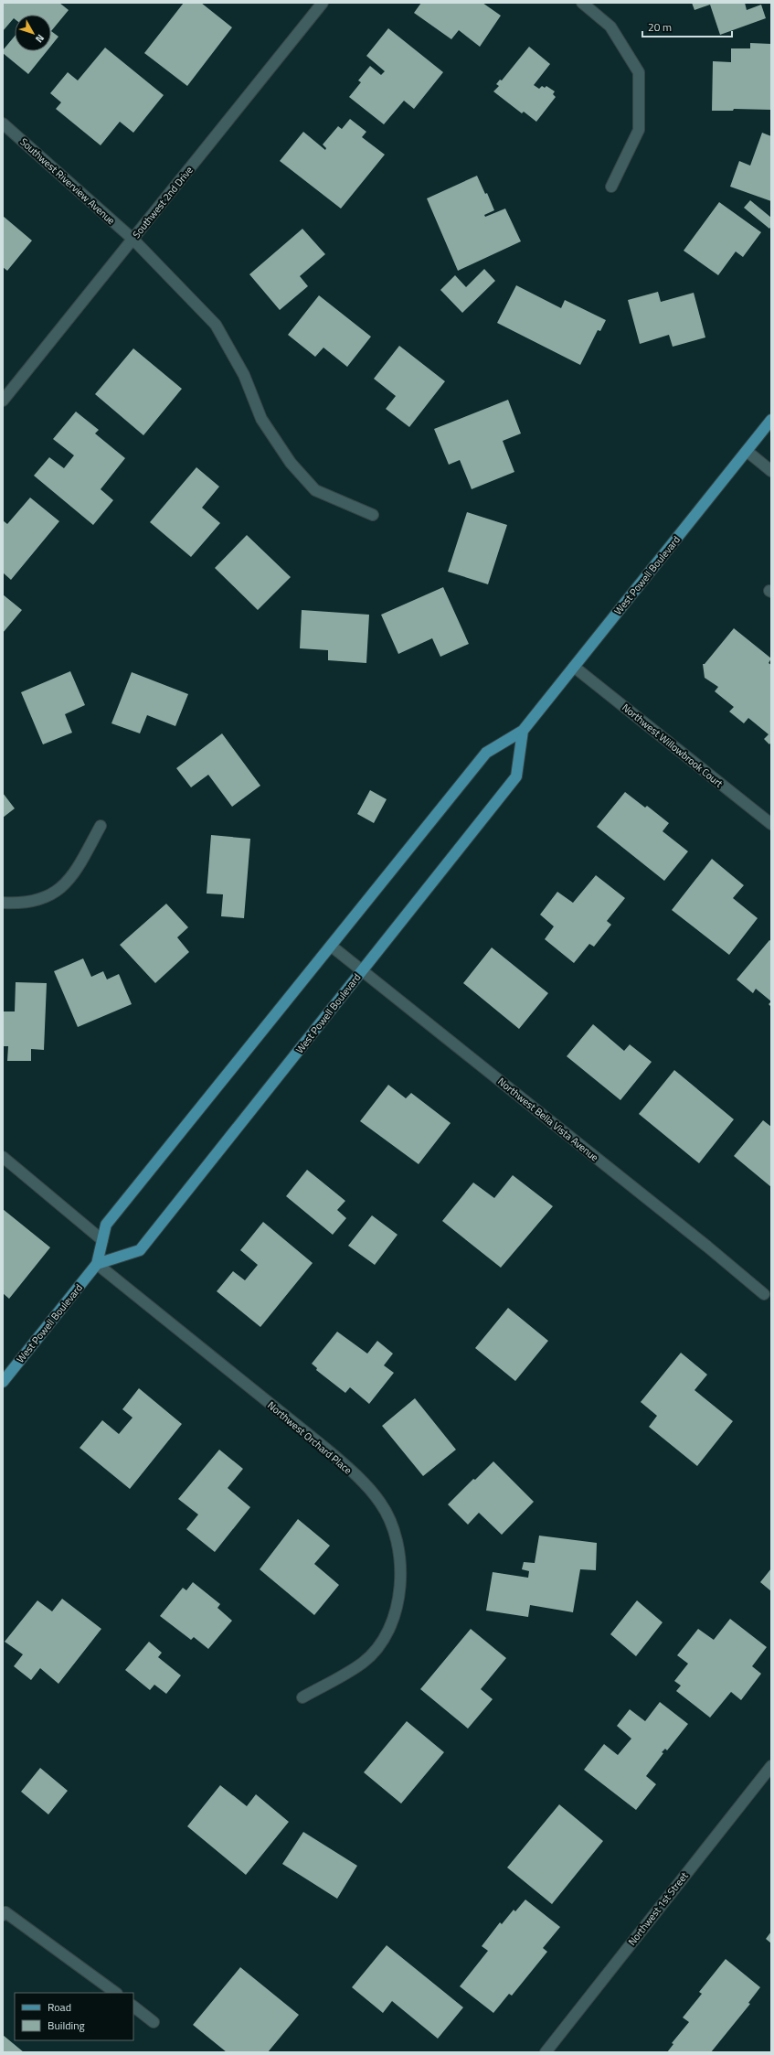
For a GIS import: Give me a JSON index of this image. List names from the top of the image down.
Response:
{
  "streets": {
    "main road": ["West Powell Boulevard"],
    "street": [
      "Southwest Riverview Avenue",
      "Southwest 2nd Drive",
      "Northwest Willowbrook Court",
      "Northwest Bella Vista Avenue",
      "Northwest Orchard Place",
      "Northwest 1st Street"
    ]
  },
  "crossings": [
    ["Southwest Riverview Avenue", "Southwest 2nd Drive"],
    ["West Powell Boulevard", "Northwest Willowbrook Court"],
    ["West Powell Boulevard", "Northwest Bella Vista Avenue"],
    ["West Powell Boulevard", "Northwest Orchard Place"]
  ],
  "legend": ["Road", "Building"],
  "scale_bar": "20 m",
  "north": "bottom right"
}
